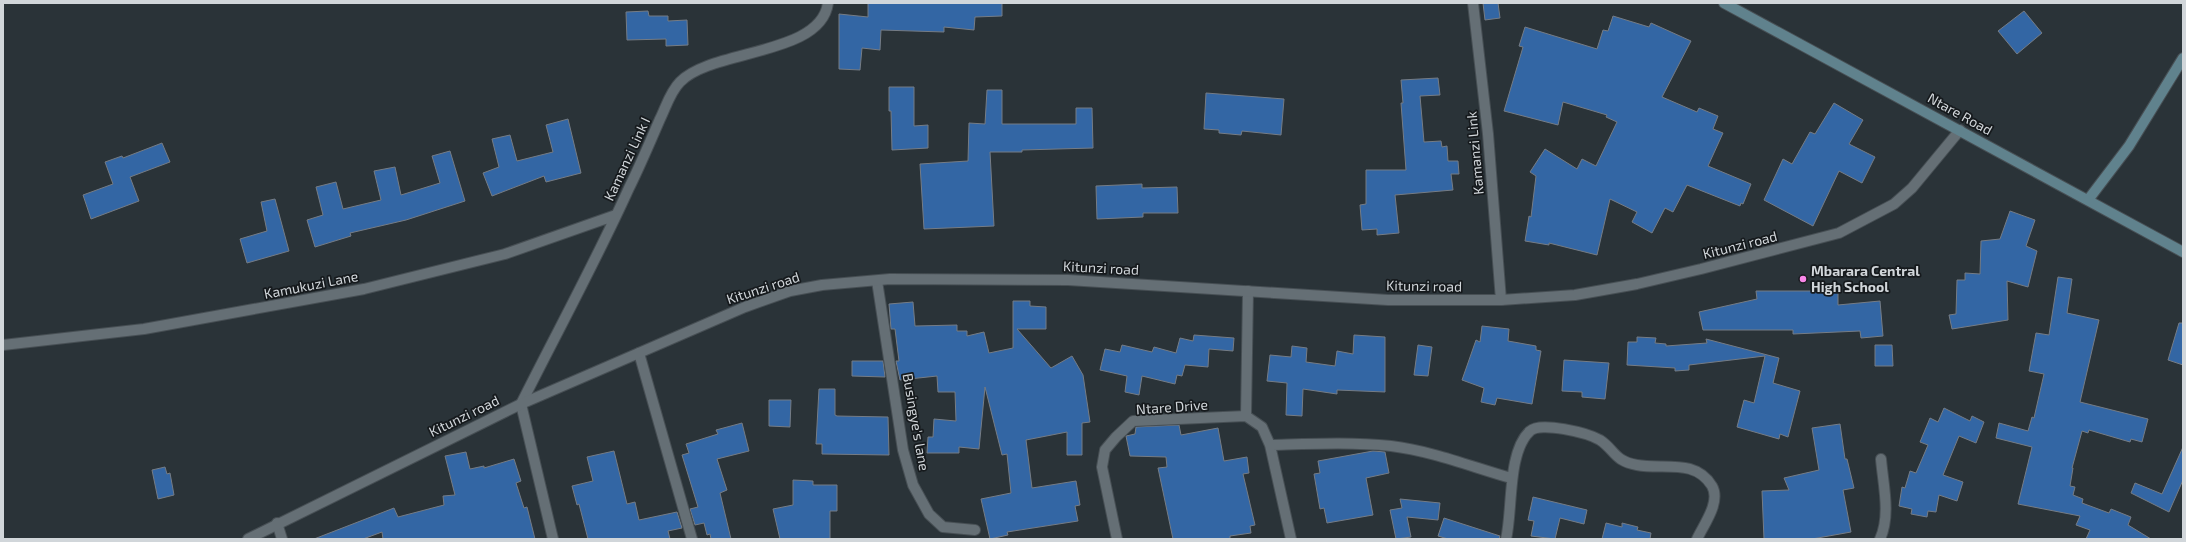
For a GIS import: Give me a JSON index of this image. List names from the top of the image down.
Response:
{
  "streets": {
    "main road": ["Ntare Road"],
    "street": [
      "Kamanzi Link",
      "Kamanzi Link I",
      "Kitunzi road",
      "Kamukuzi Lane",
      "Ntare Drive",
      "Busingye's lane"
    ]
  },
  "crossings": [
    ["Ntare Road", "Kitunzi road"],
    ["Kamanzi Link", "Kitunzi road"],
    ["Kamanzi Link I", "Kitunzi road"],
    ["Kamanzi Link I", "Kamukuzi Lane"],
    ["Kitunzi road", "Busingye's lane"]
  ],
  "places": ["Mbarara Central High School"]
}
